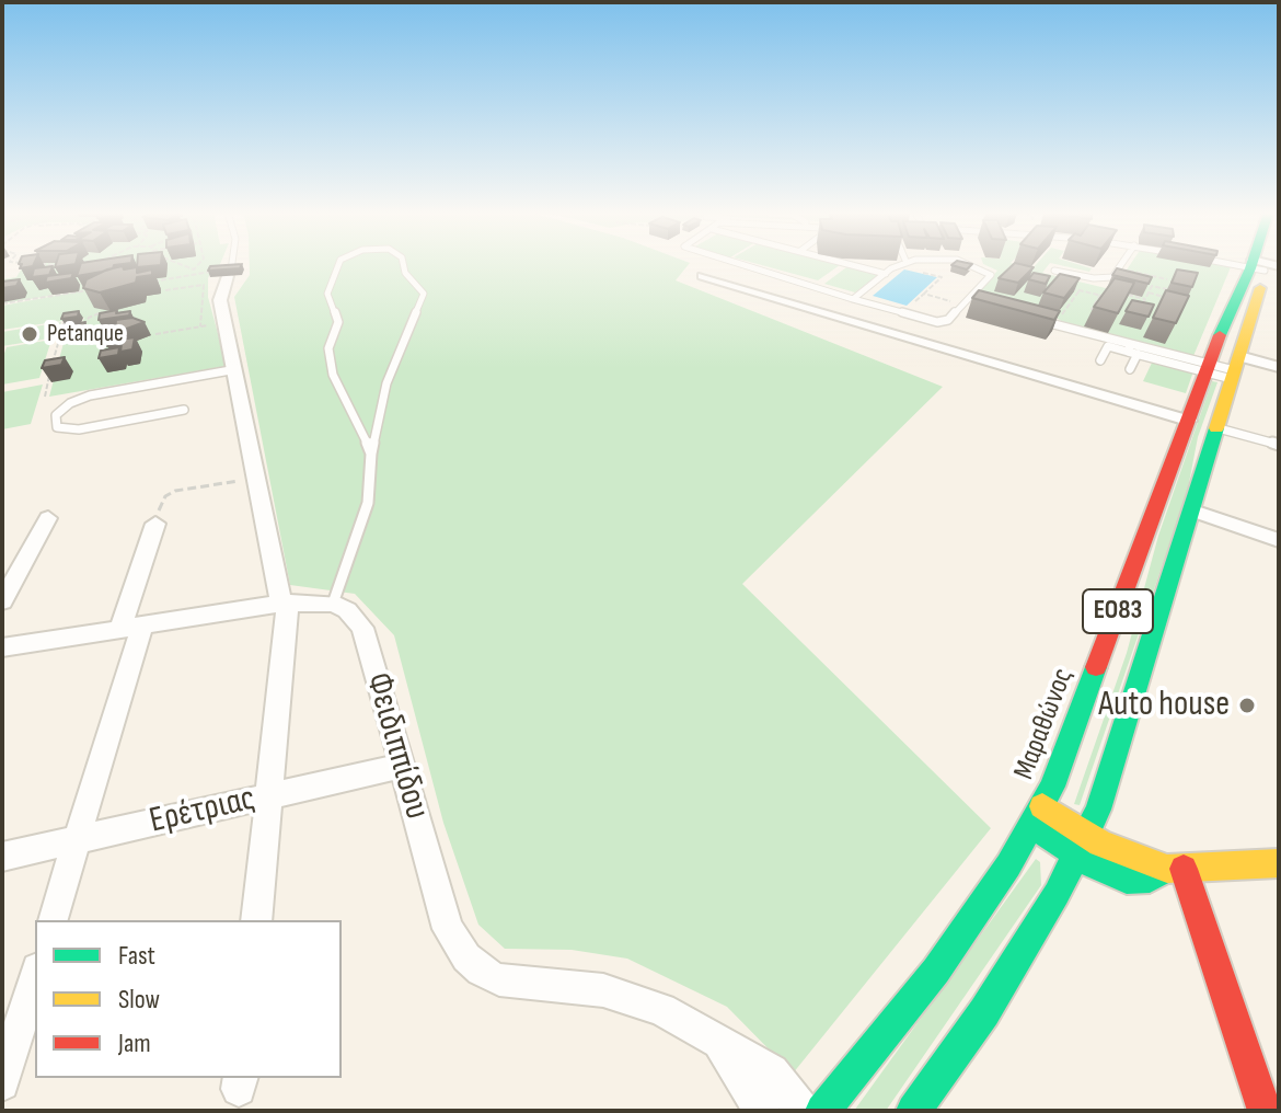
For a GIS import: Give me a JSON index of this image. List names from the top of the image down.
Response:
{
  "streets": {
    "main road": ["ΕΟ83", "Μαραθώνος"],
    "street": ["Φειδιππίδου", "Ερέτριας"]
  },
  "crossings": [
    ["Φειδιππίδου", "Ερέτριας"]
  ],
  "places": ["Petanque", "Auto house"],
  "legend": ["Fast", "Slow", "Jam"]
}
